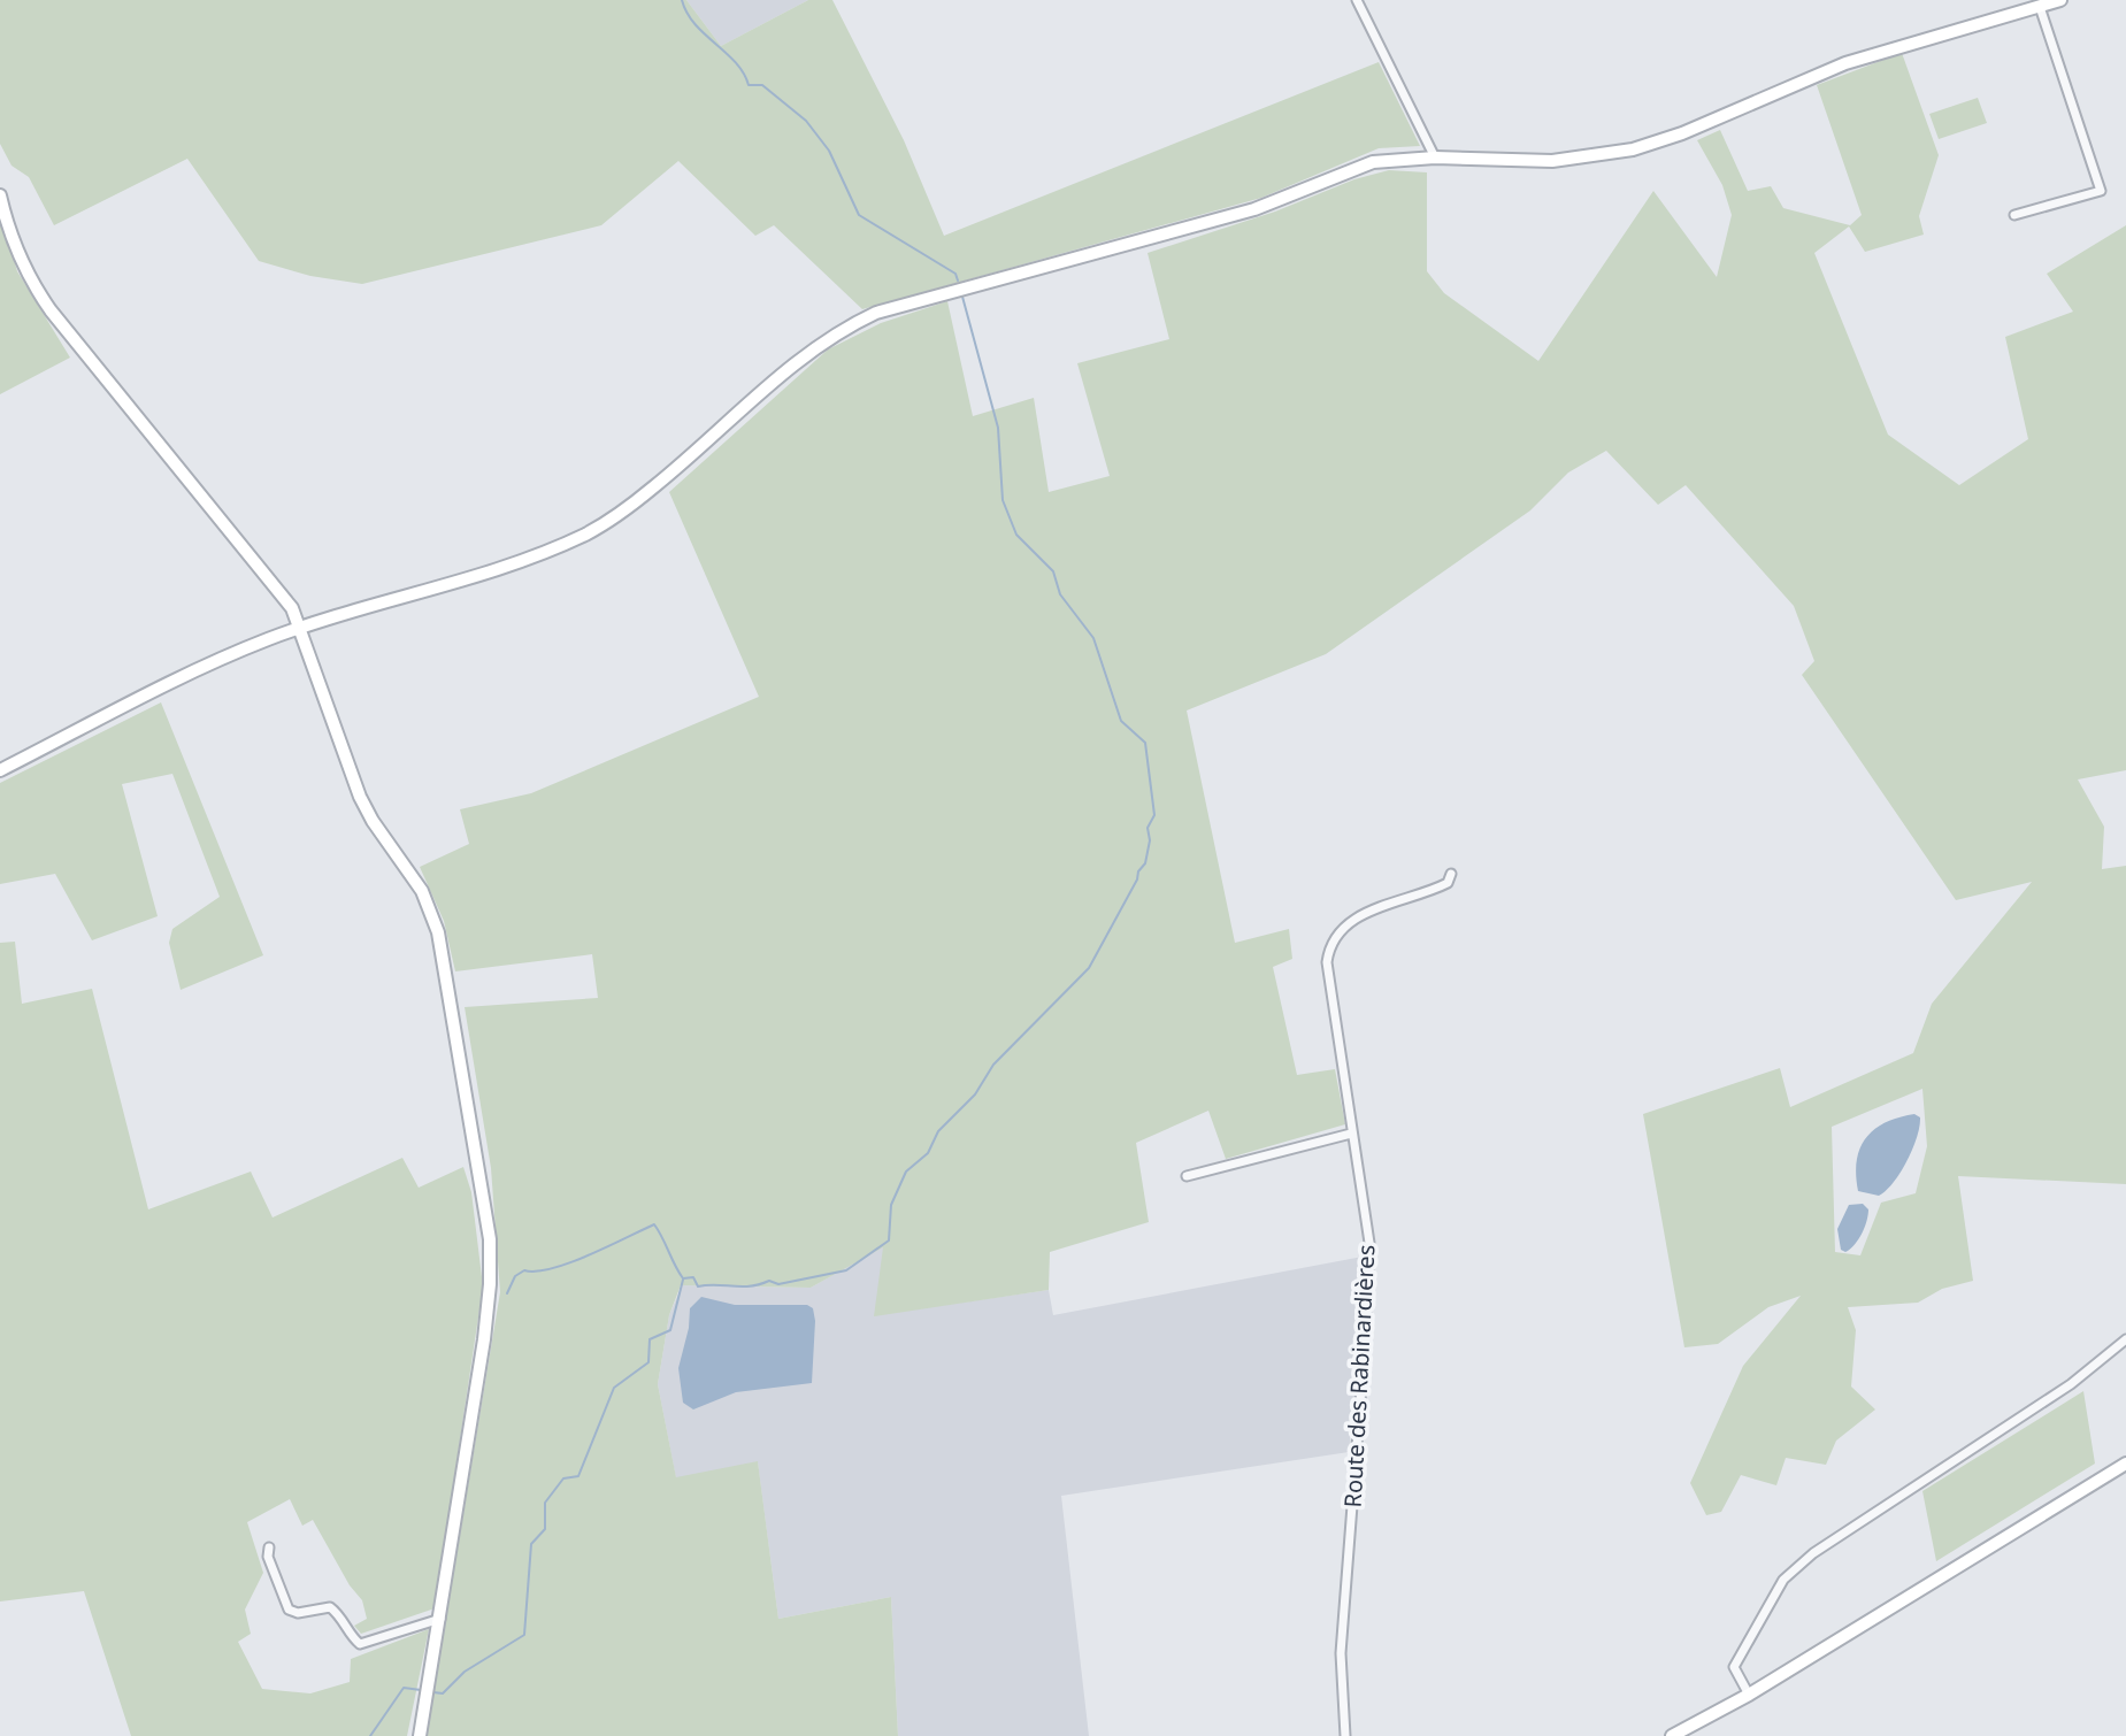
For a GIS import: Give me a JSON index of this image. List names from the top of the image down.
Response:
{
  "streets": {
    "street": ["Route des Rabinardières"]
  }
}
